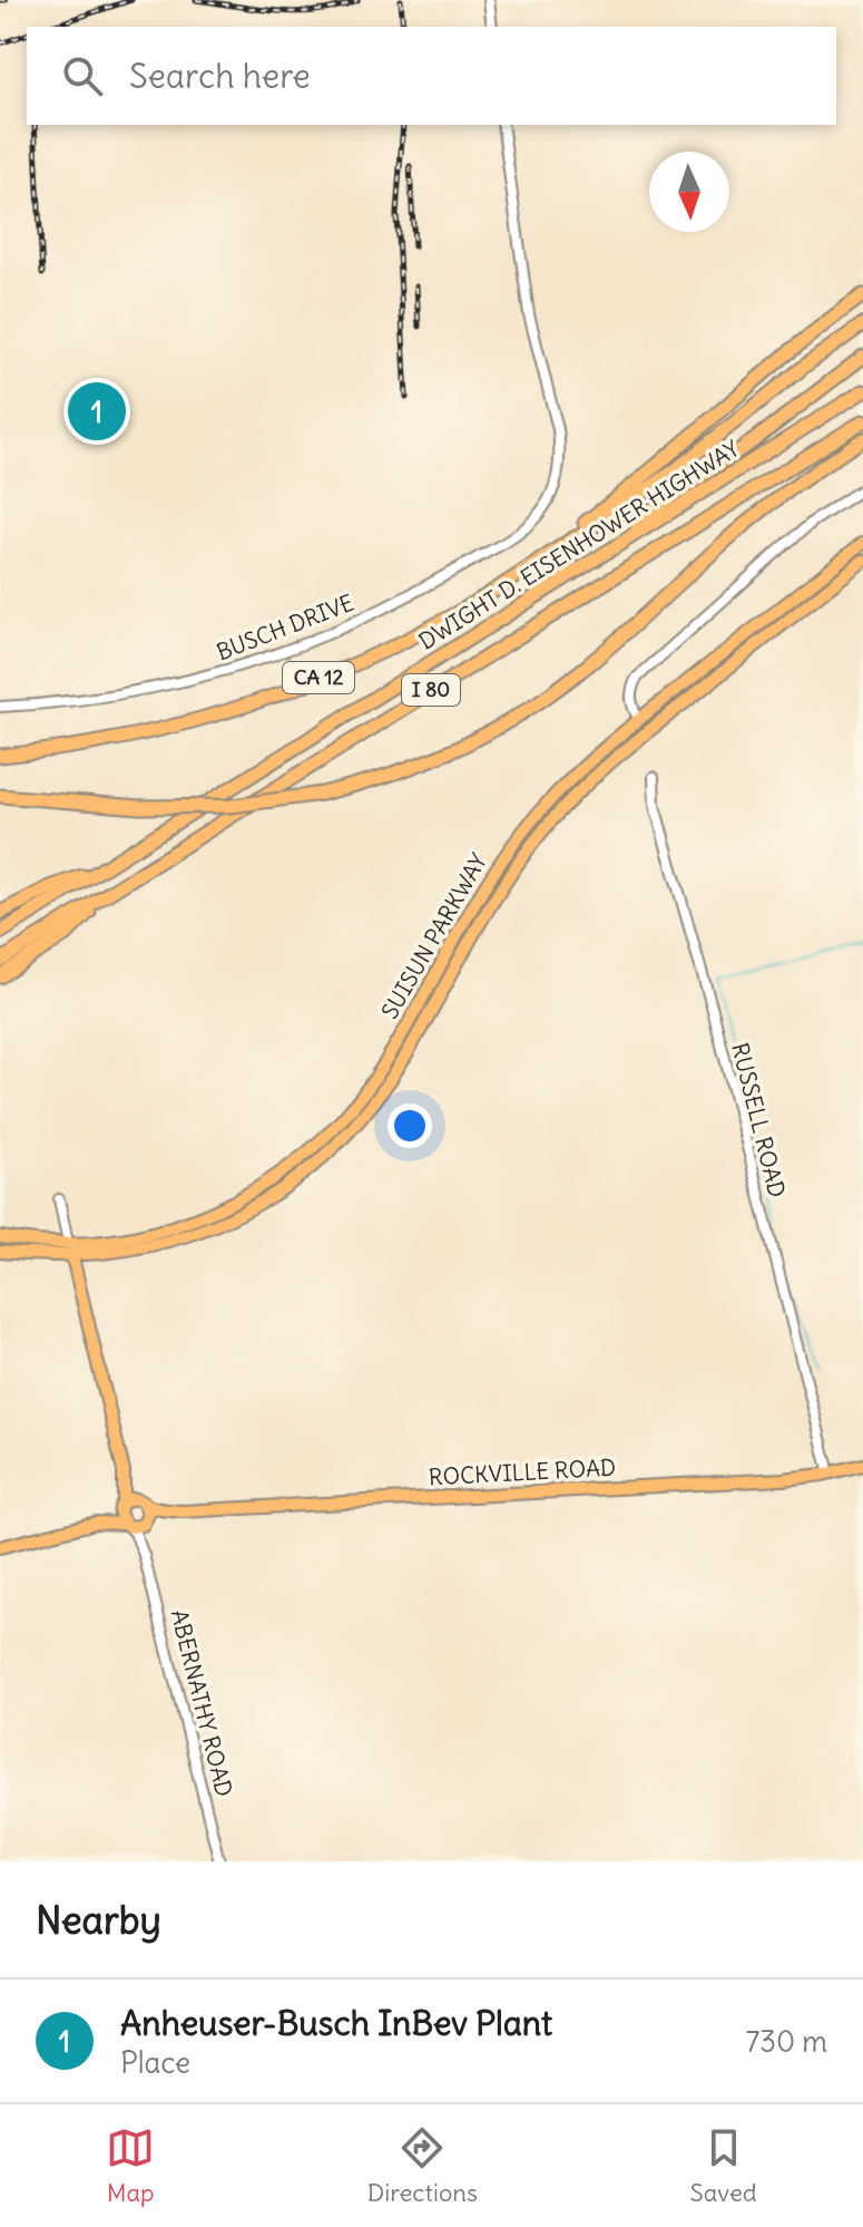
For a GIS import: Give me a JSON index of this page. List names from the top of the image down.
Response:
{
  "streets": {
    "highway": ["DWIGHT D. EISENHOWER HIGHWAY", "CA 12", "I 80"],
    "main road": ["SUISUN PARKWAY", "ROCKVILLE ROAD"],
    "street": ["BUSCH DRIVE", "RUSSELL ROAD", "ABERNATHY ROAD"]
  },
  "crossings": [
    ["RUSSELL ROAD", "ROCKVILLE ROAD"],
    ["ROCKVILLE ROAD", "ABERNATHY ROAD"]
  ],
  "north": "bottom",
  "page": {
    "search": "Search here",
    "pins": "1",
    "heading": "Nearby",
    "list": [
      {
        "mark": "1",
        "name": "Anheuser-Busch InBev Plant",
        "note": "Place",
        "value": "730 m"
      }
    ],
    "nav": ["Map", "Directions", "Saved"]
  }
}
